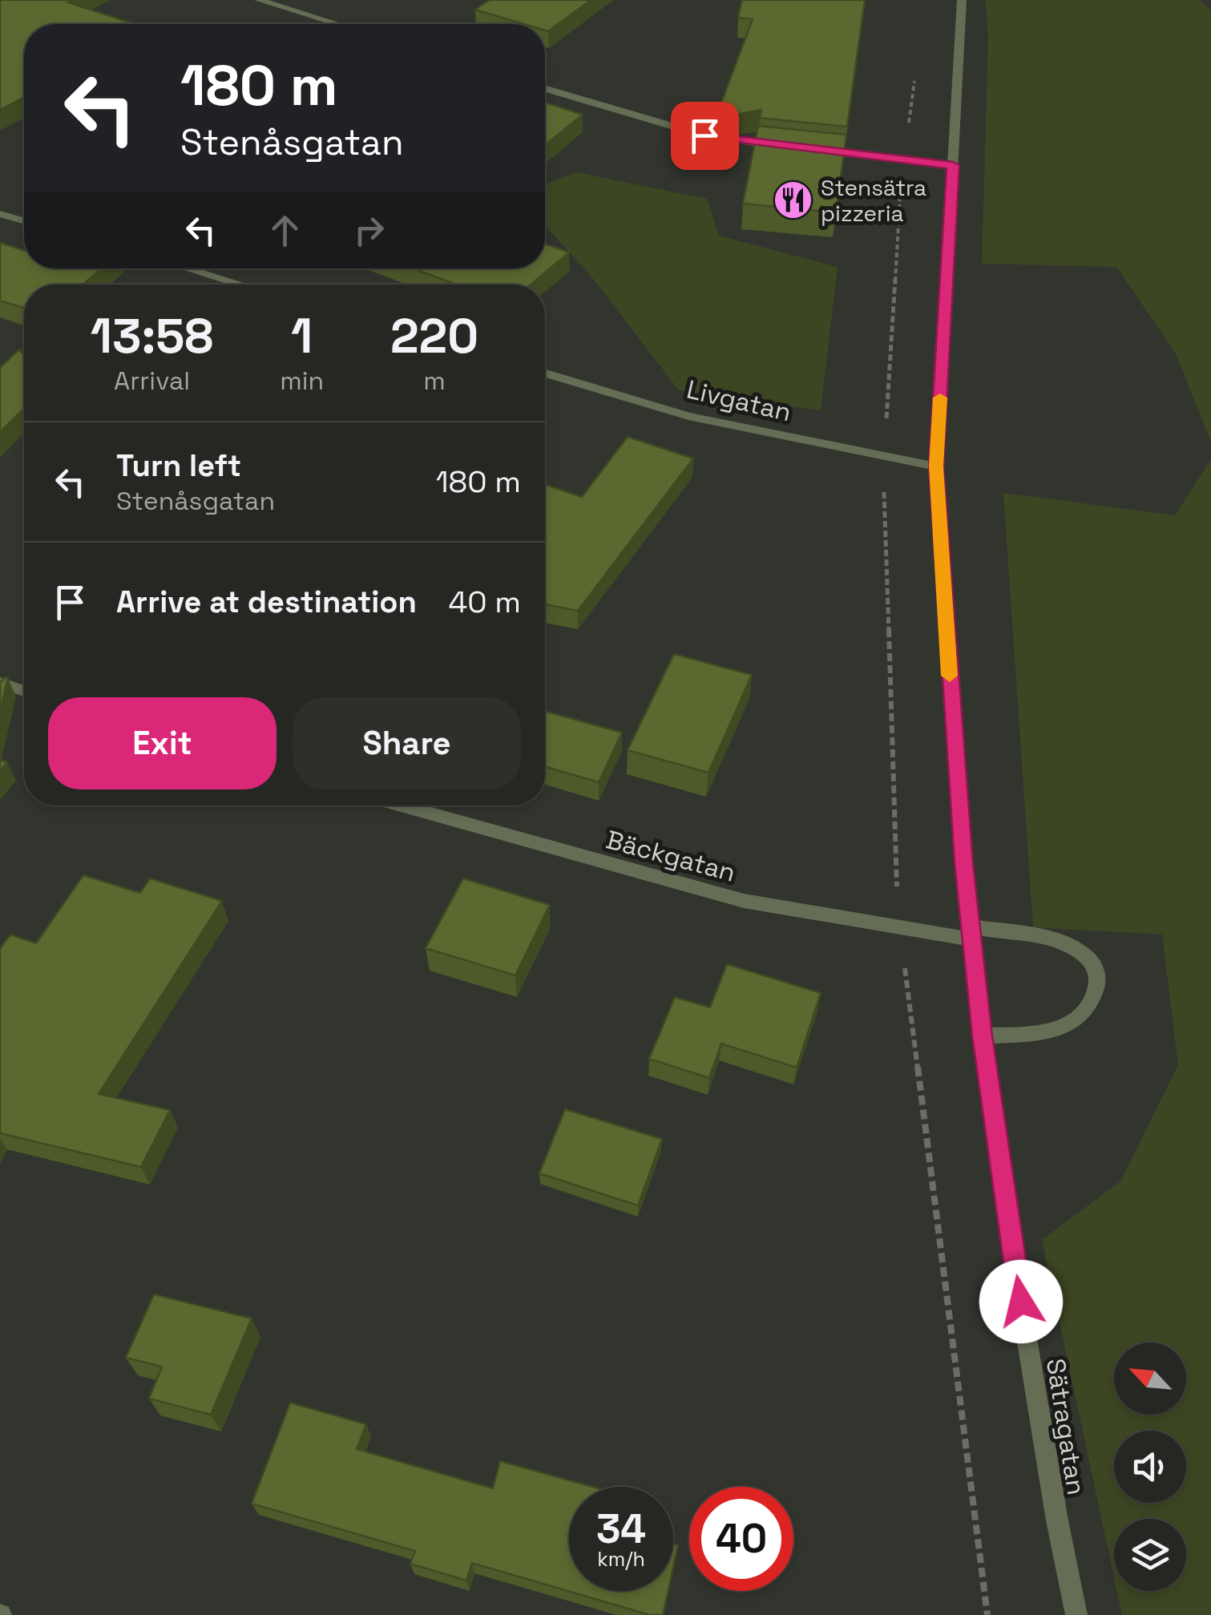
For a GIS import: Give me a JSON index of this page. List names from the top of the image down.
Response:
{
  "streets": {
    "street": ["Livgatan", "Bäckgatan", "Sätragatan"]
  },
  "crossings": [
    ["Livgatan", "Sätragatan"],
    ["Bäckgatan", "Sätragatan"]
  ],
  "places": {
    "restaurant": ["Stensätra pizzeria"]
  },
  "north": "top left",
  "page": {
    "turn": ["180 m", "Stenåsgatan"],
    "eta": [
      "13:58",
      "Arrival",
      "1",
      "min",
      "220",
      "m"
    ],
    "list": [
      {
        "name": "Turn left",
        "note": "Stenåsgatan",
        "value": "180 m"
      },
      {
        "name": "Arrive at destination",
        "value": "40 m"
      }
    ],
    "buttons": ["Exit", "Share"],
    "speed": "34 km/h",
    "limit": "40"
  }
}
